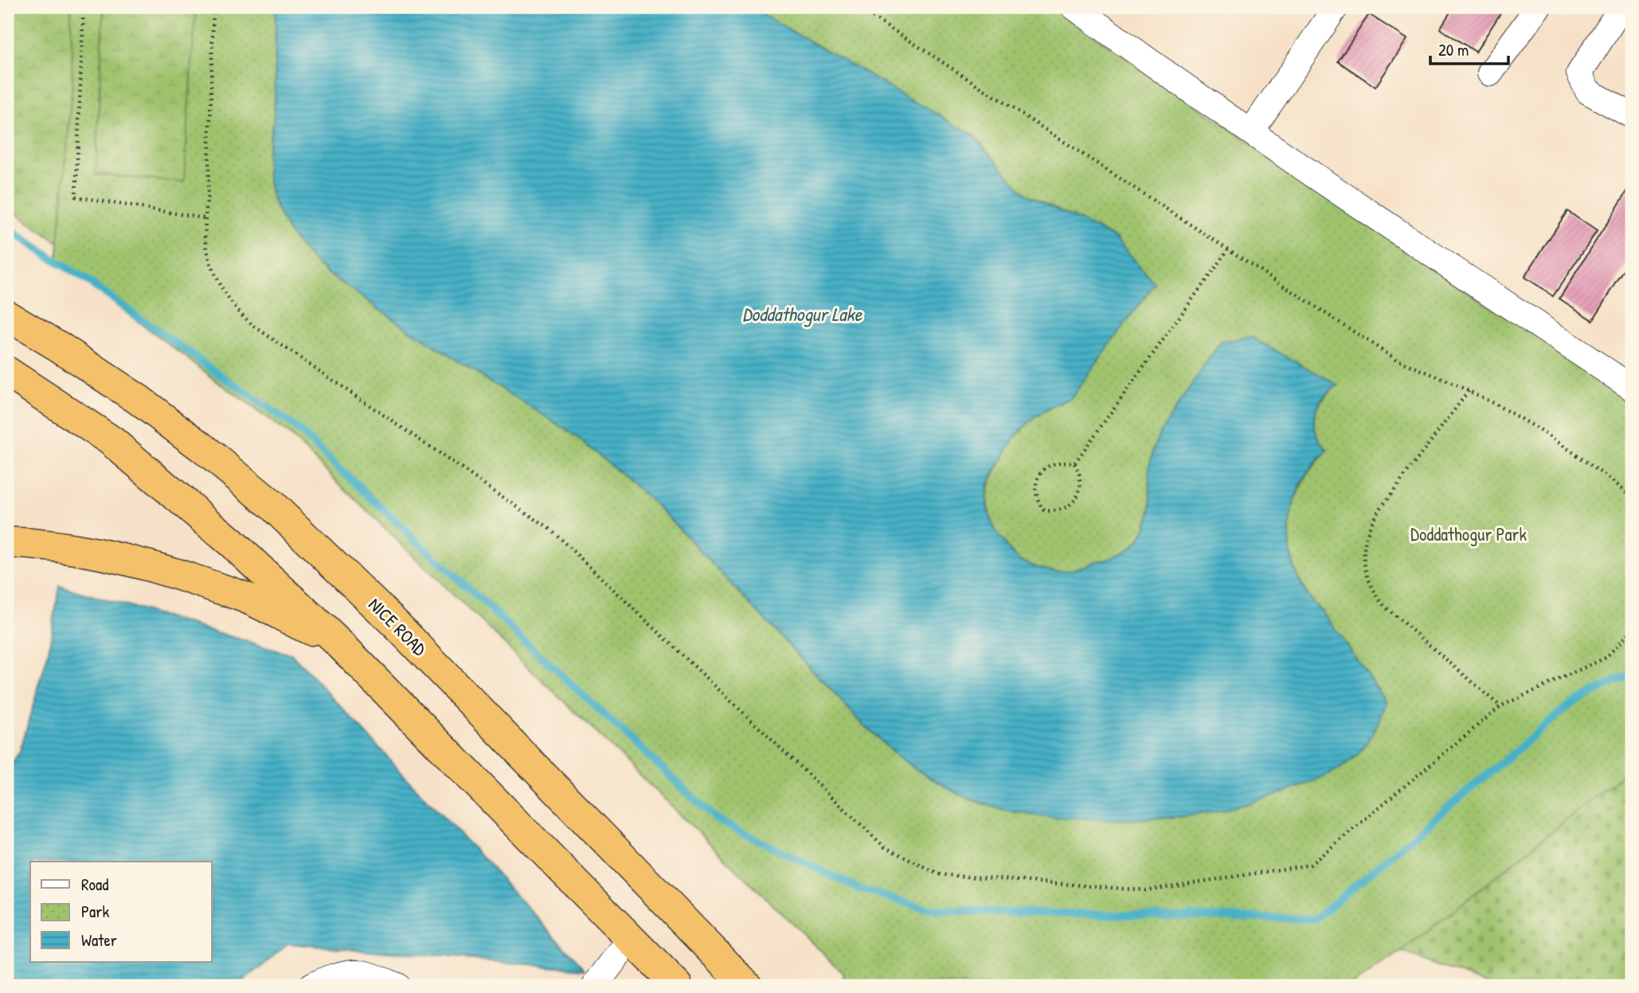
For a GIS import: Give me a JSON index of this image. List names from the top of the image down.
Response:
{
  "streets": {
    "highway": ["NICE ROAD"]
  },
  "water": ["Doddathogur Lake"],
  "parks": ["Doddathogur Park"],
  "legend": ["Road", "Park", "Water"],
  "scale_bar": "20 m"
}
